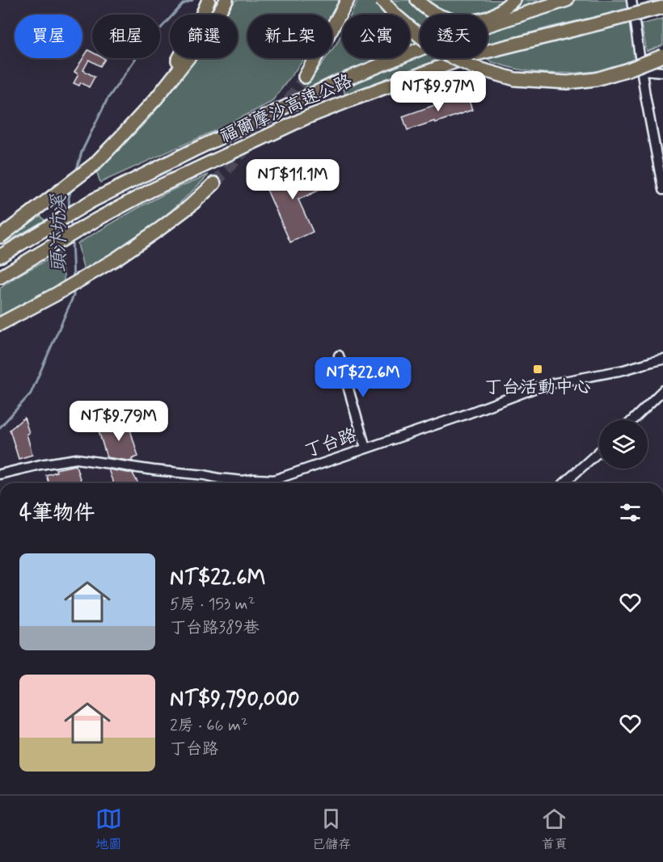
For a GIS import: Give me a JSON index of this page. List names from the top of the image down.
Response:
{
  "streets": {
    "highway": ["福爾摩沙高速公路"],
    "street": ["丁台路"]
  },
  "water": ["頭汴坑溪"],
  "places": {
    "transit": ["丁台活動中心"]
  },
  "page": {
    "chip": [
      "買屋",
      "租屋",
      "篩選",
      "新上架",
      "公寓",
      "透天"
    ],
    "price": [
      "NT$9.97M",
      "NT$11.1M",
      "NT$22.6M",
      "NT$9.79M"
    ],
    "heading": "4筆物件",
    "list": [
      {
        "name": "NT$22.6M",
        "note": "5房 · 153 m² · 丁台路389巷"
      },
      {
        "name": "NT$9,790,000",
        "note": "2房 · 66 m² · 丁台路"
      }
    ],
    "tabs": ["地圖", "已儲存", "首頁"]
  }
}
